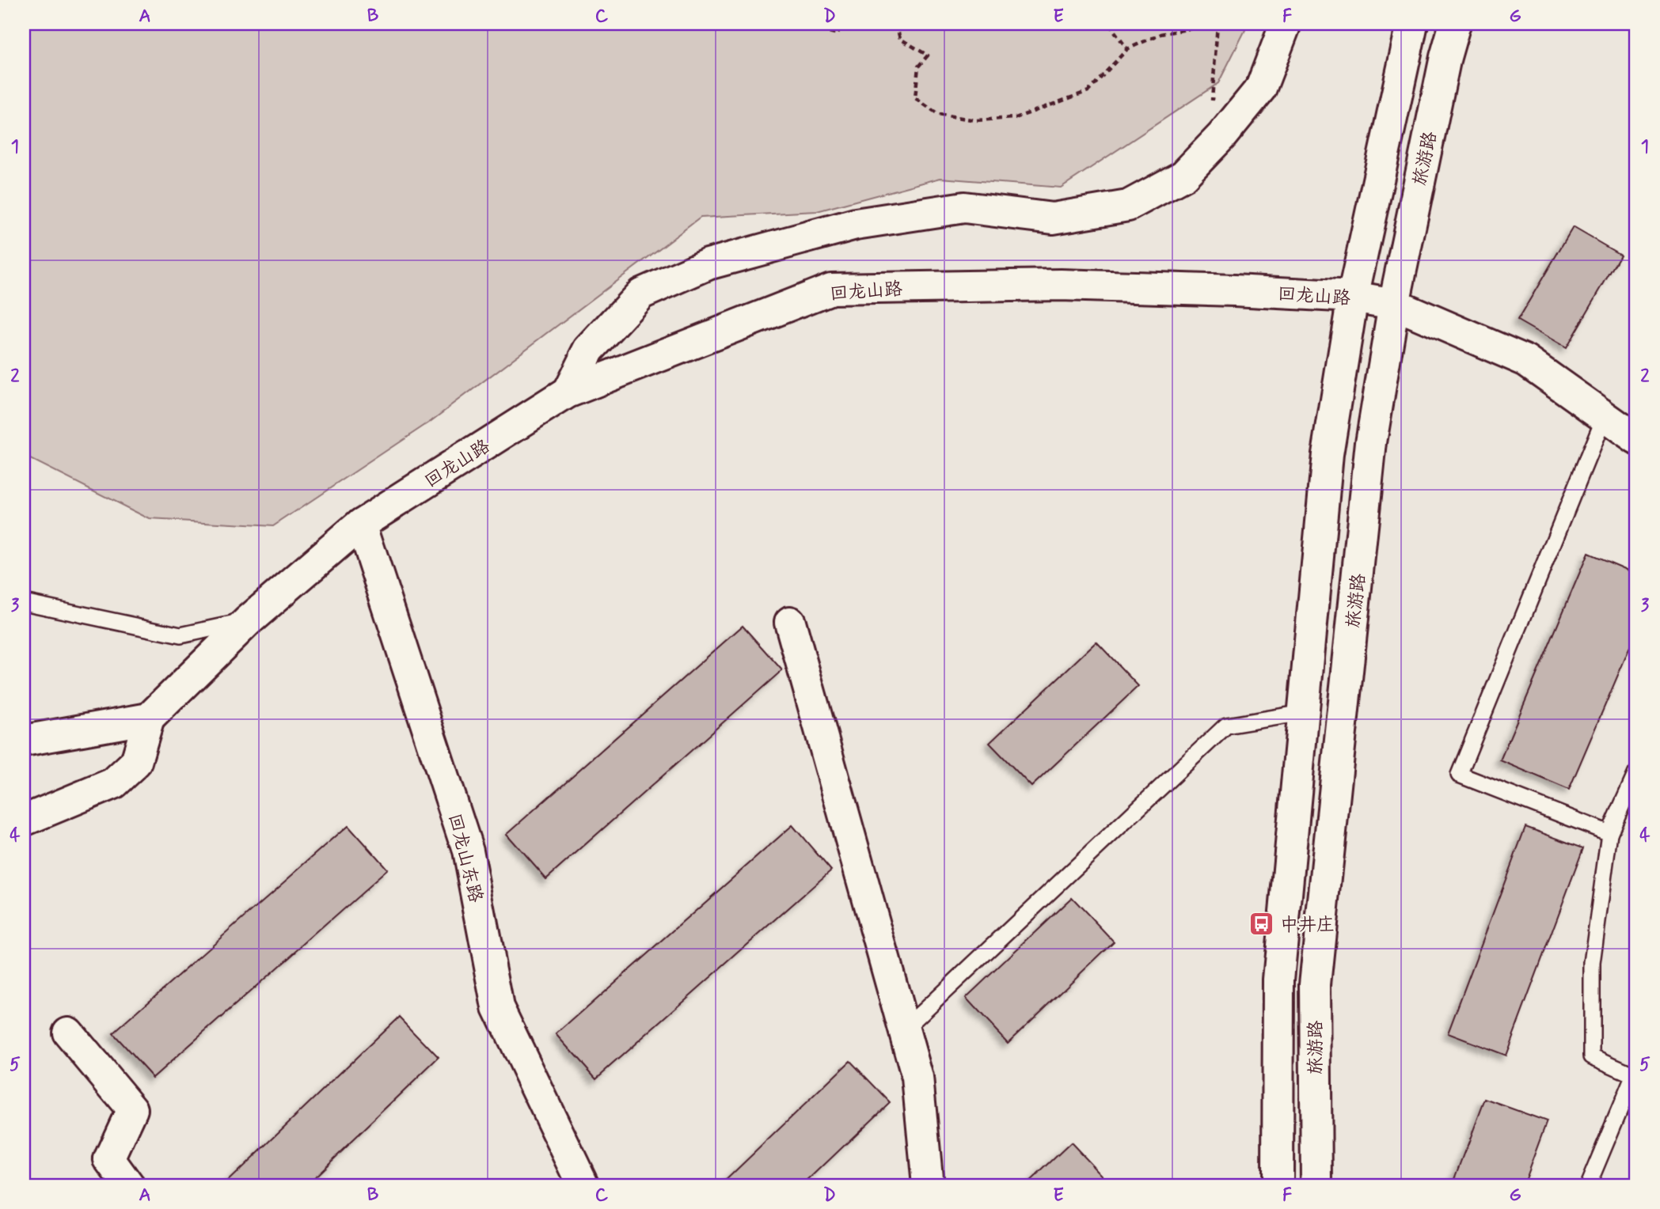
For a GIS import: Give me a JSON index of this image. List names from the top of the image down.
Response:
{
  "streets": {
    "street": ["旅游路", "回龙山路", "回龙山东路"]
  },
  "crossings": [
    ["旅游路", "回龙山路"],
    ["回龙山路", "回龙山东路"]
  ],
  "places": {
    "bus stop": ["中井庄"]
  },
  "grid": {
    "columns": [
      "A",
      "B",
      "C",
      "D",
      "E",
      "F",
      "G"
    ],
    "rows": [
      "1",
      "2",
      "3",
      "4",
      "5"
    ]
  }
}
